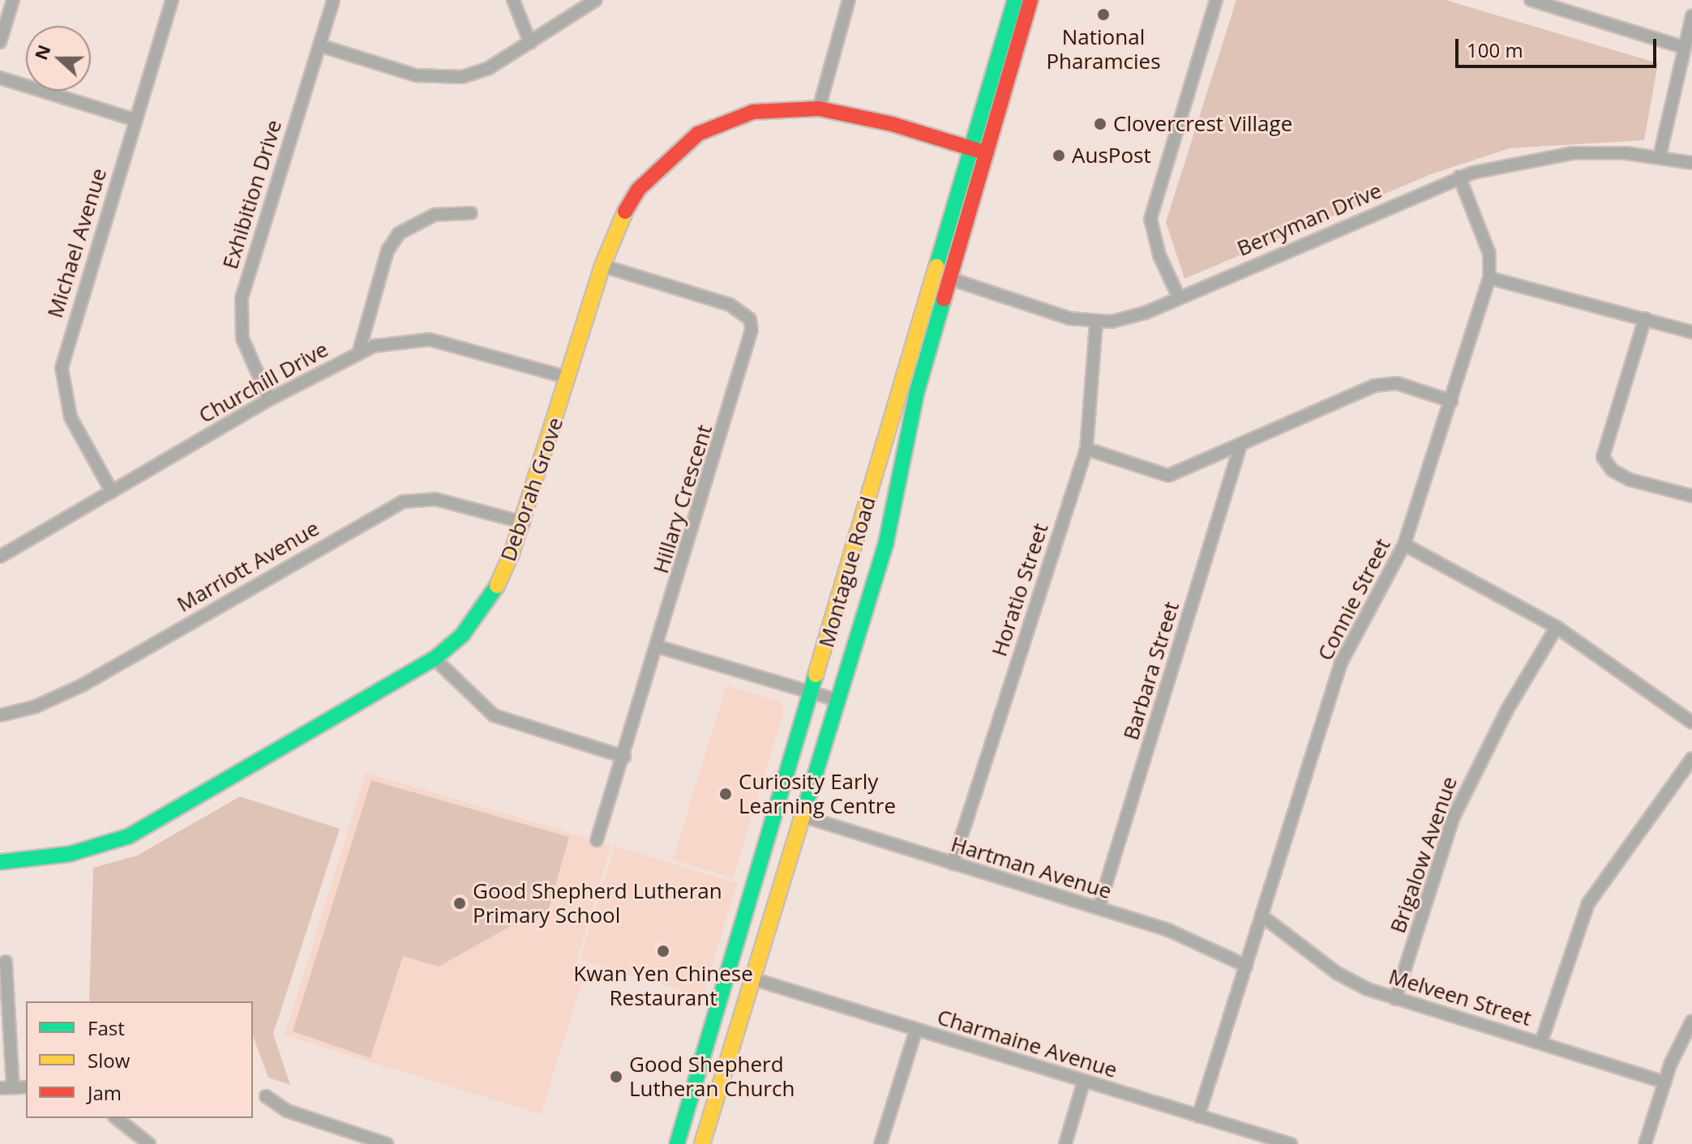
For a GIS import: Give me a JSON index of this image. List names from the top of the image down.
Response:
{
  "streets": {
    "main road": ["Deborah Grove", "Montague Road"],
    "street": [
      "Exhibition Drive",
      "Berryman Drive",
      "Michael Avenue",
      "Churchill Drive",
      "Hillary Crescent",
      "Marriott Avenue",
      "Horatio Street",
      "Connie Street",
      "Barbara Street",
      "Brigalow Avenue",
      "Hartman Avenue",
      "Melveen Street",
      "Charmaine Avenue"
    ]
  },
  "crossings": [
    ["Exhibition Drive", "Churchill Drive"],
    ["Berryman Drive", "Montague Road"],
    ["Berryman Drive", "Horatio Street"],
    ["Berryman Drive", "Connie Street"],
    ["Michael Avenue", "Churchill Drive"],
    ["Churchill Drive", "Deborah Grove"],
    ["Deborah Grove", "Hillary Crescent"],
    ["Deborah Grove", "Marriott Avenue"],
    ["Deborah Grove", "Montague Road"],
    ["Montague Road", "Hartman Avenue"],
    ["Montague Road", "Charmaine Avenue"],
    ["Horatio Street", "Hartman Avenue"],
    ["Connie Street", "Hartman Avenue"],
    ["Connie Street", "Melveen Street"],
    ["Connie Street", "Charmaine Avenue"],
    ["Barbara Street", "Hartman Avenue"],
    ["Brigalow Avenue", "Melveen Street"]
  ],
  "places": [
    "National Pharamcies",
    "Clovercrest Village",
    "AusPost",
    "Curiosity Early Learning Centre",
    "Good Shepherd Lutheran Primary School",
    "Kwan Yen Chinese Restaurant",
    "Good Shepherd Lutheran Church"
  ],
  "legend": ["Fast", "Slow", "Jam"],
  "scale_bar": "100 m",
  "north": "left"
}
